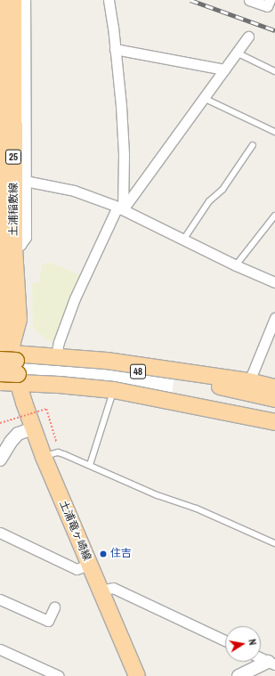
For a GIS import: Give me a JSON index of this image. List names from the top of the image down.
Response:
{
  "streets": {
    "main road": [
      "25",
      "土浦稲敷線",
      "48",
      "土浦竜ヶ崎線"
    ]
  },
  "crossings": [
    ["土浦稲敷線", "48"],
    ["土浦稲敷線", "土浦竜ヶ崎線"],
    ["48", "土浦竜ヶ崎線"]
  ],
  "places": ["住吉"],
  "north": "right"
}
